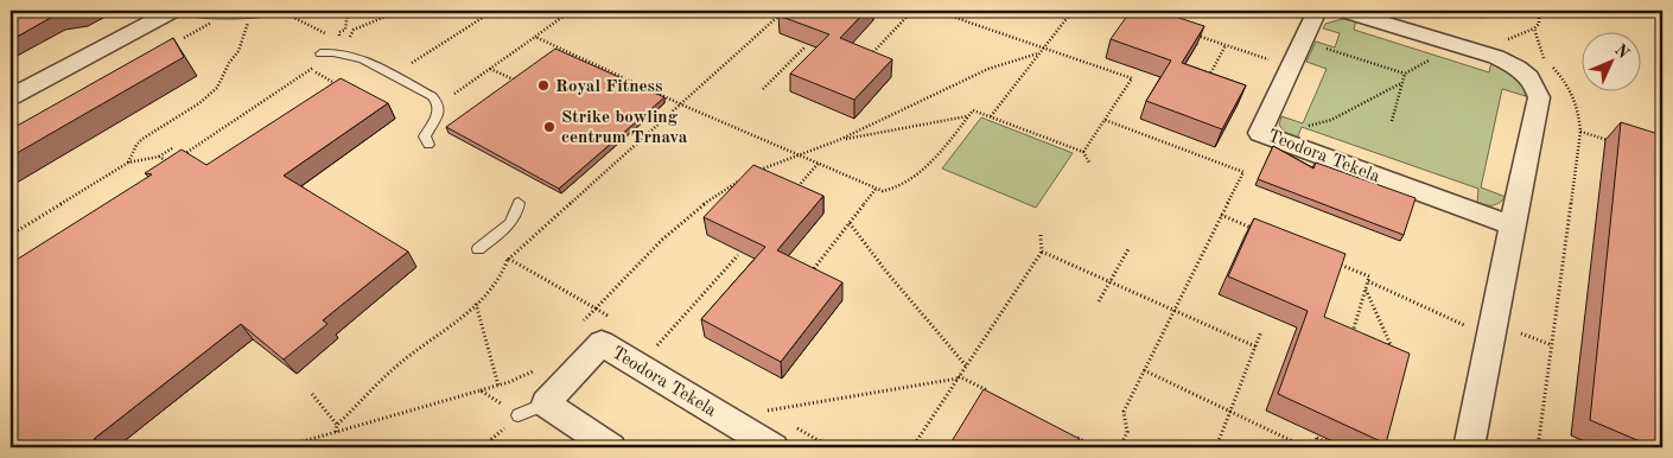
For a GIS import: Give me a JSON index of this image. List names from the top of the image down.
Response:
{
  "streets": {
    "street": ["Teodora Tekela"]
  },
  "places": ["Royal Fitness", "Strike bowling centrum Trnava"],
  "north": "top right"
}
